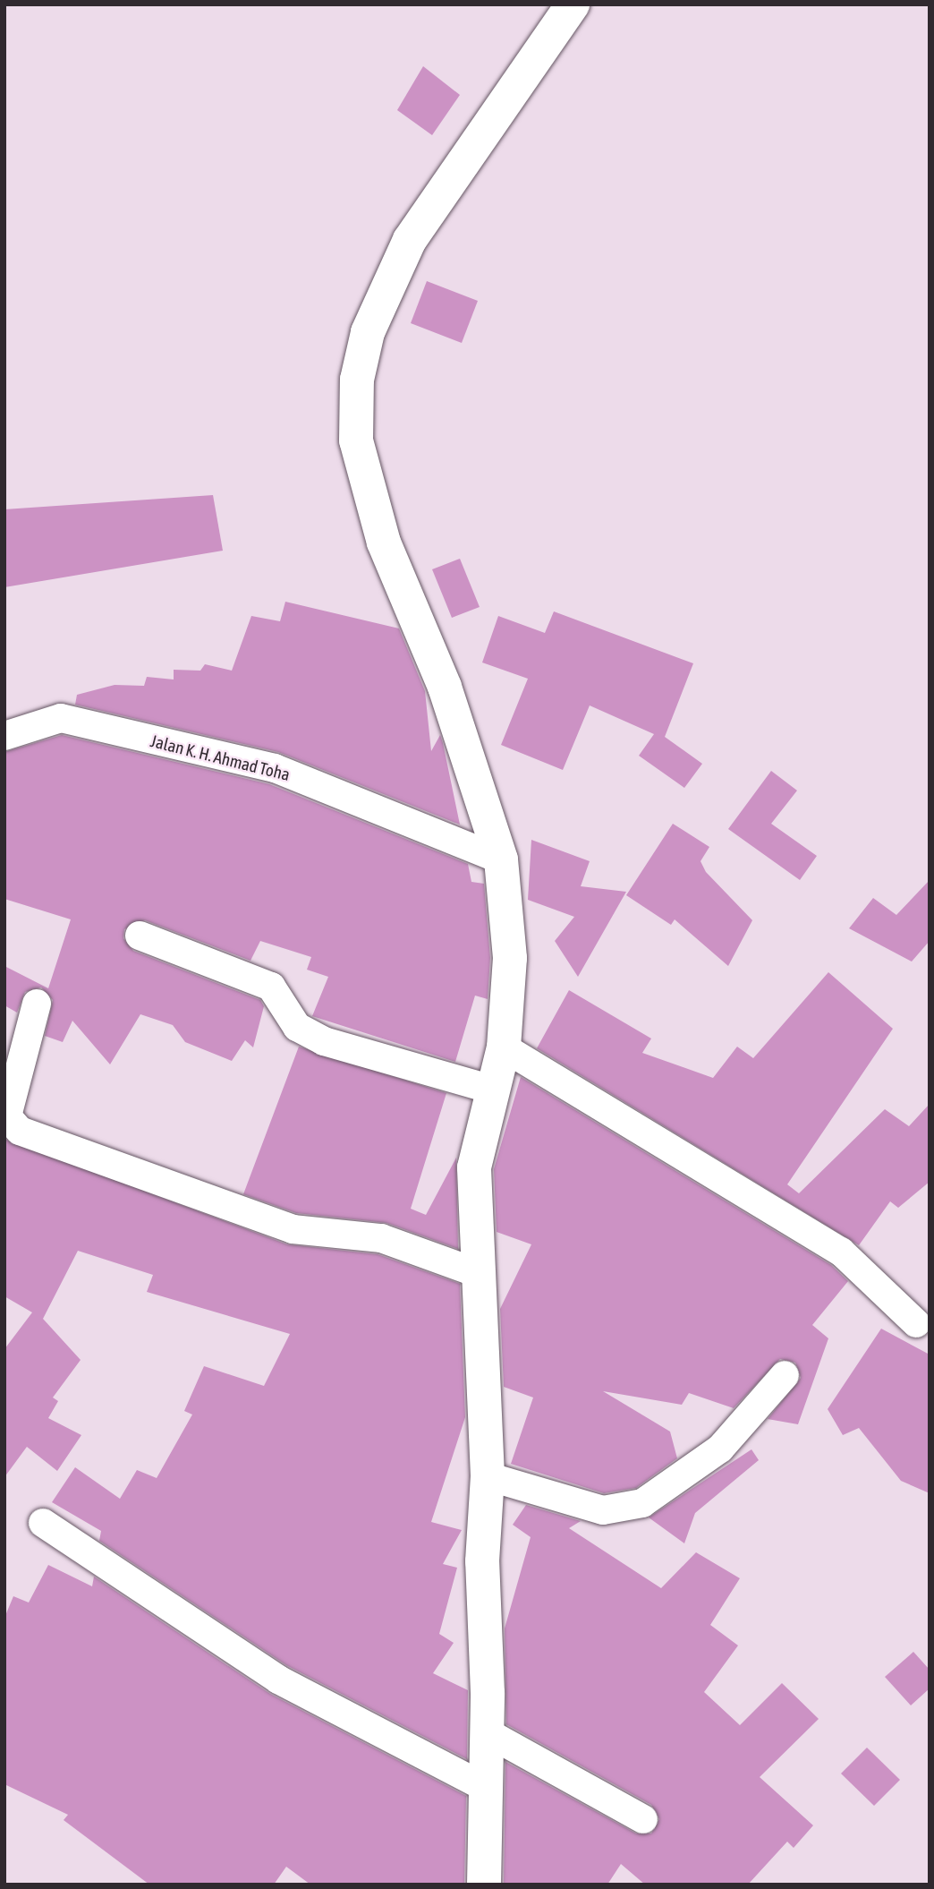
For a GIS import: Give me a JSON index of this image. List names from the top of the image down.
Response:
{
  "streets": {
    "street": ["Jalan K. H. Ahmad Toha"]
  }
}
